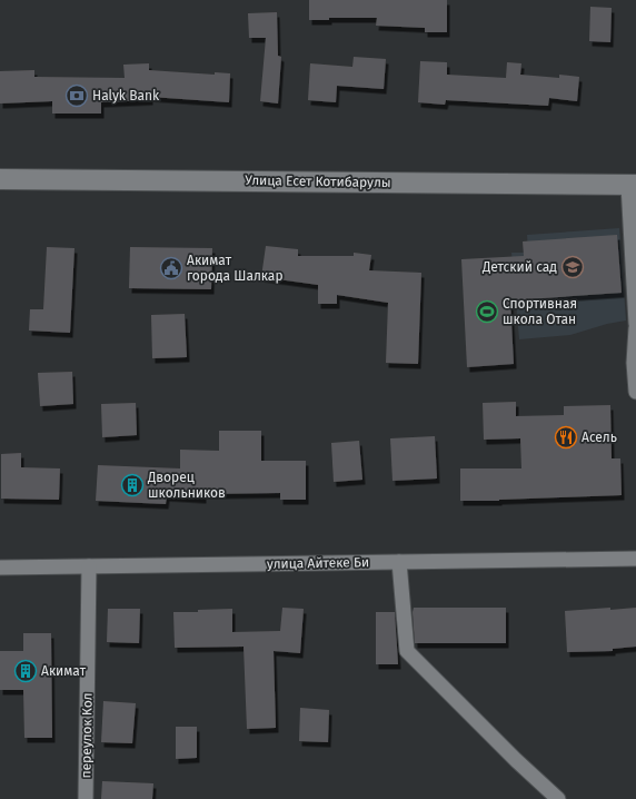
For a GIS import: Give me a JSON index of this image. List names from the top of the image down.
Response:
{
  "streets": {
    "main road": ["Улица Есет Котибарулы"],
    "street": ["улица Айтеке Би", "переулок Кол"]
  },
  "crossings": [
    ["улица Айтеке Би", "переулок Кол"]
  ],
  "places": {
    "bank": ["Halyk Bank"],
    "school or university": ["Детский сад"],
    "public building": ["Акимат города Шалкар"],
    "sports": ["Спортивная школа Отан"],
    "restaurant": ["Асель"],
    "building": ["Дворец школьников", "Акимат"]
  }
}
